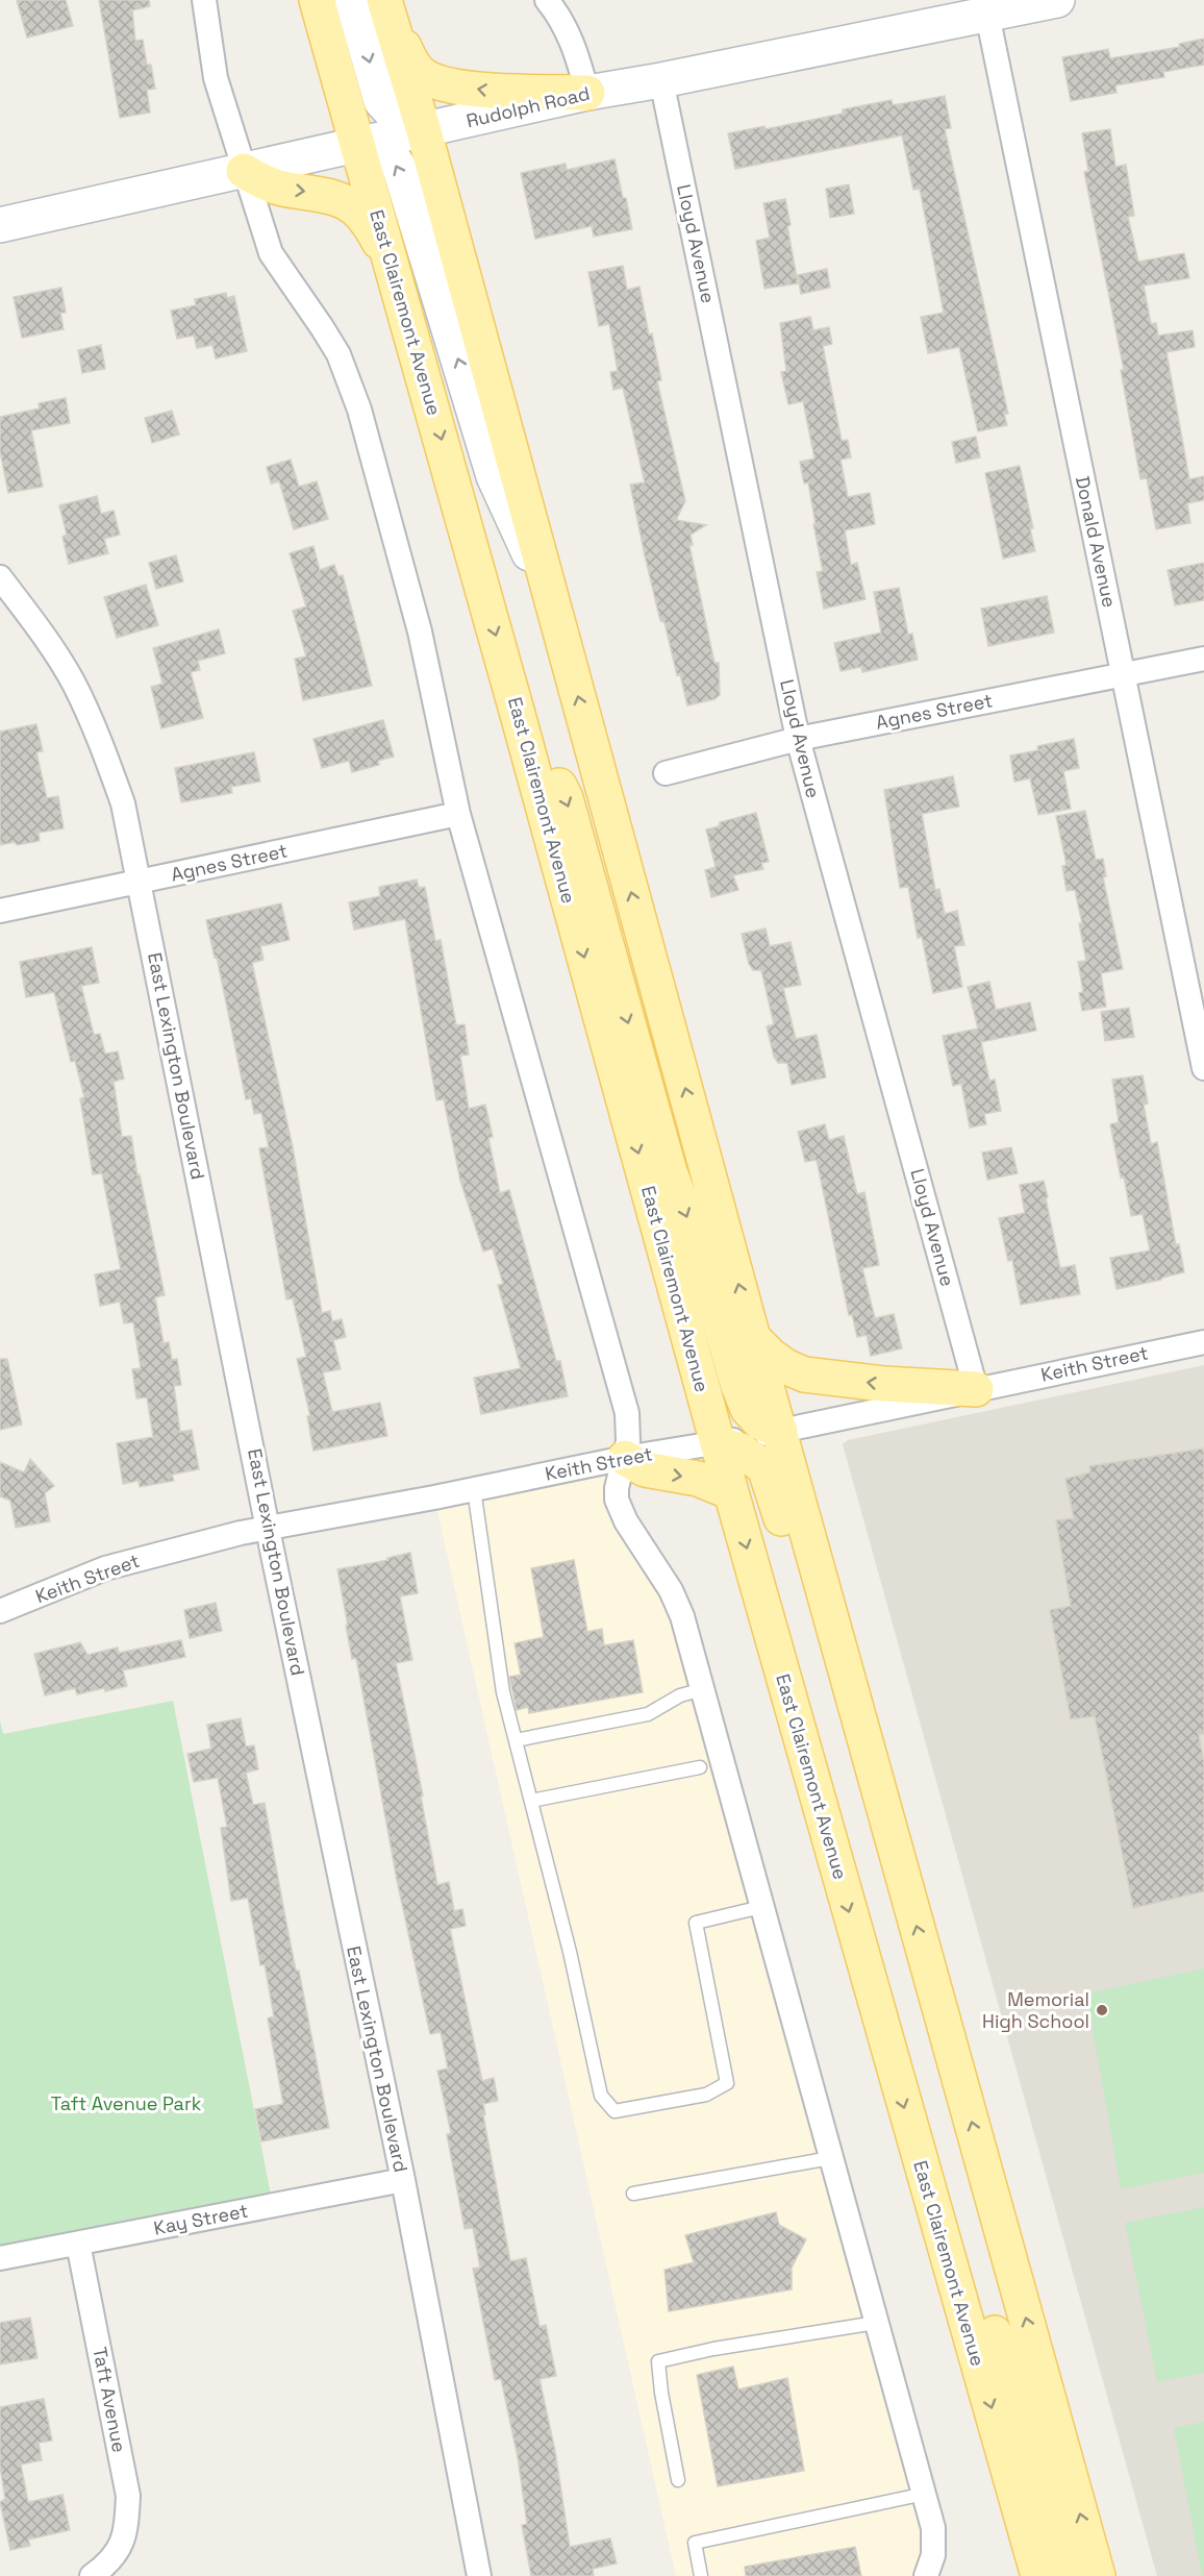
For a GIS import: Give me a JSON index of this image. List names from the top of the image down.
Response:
{
  "streets": {
    "main road": ["East Clairemont Avenue"],
    "street": [
      "Rudolph Road",
      "Lloyd Avenue",
      "Donald Avenue",
      "Agnes Street",
      "East Lexington Boulevard",
      "Keith Street",
      "Kay Street",
      "Taft Avenue"
    ]
  },
  "crossings": [
    ["Rudolph Road", "Lloyd Avenue"],
    ["Rudolph Road", "East Clairemont Avenue"],
    ["Rudolph Road", "Donald Avenue"],
    ["Lloyd Avenue", "Agnes Street"],
    ["Lloyd Avenue", "Keith Street"],
    ["East Clairemont Avenue", "Keith Street"],
    ["Donald Avenue", "Agnes Street"],
    ["Agnes Street", "East Lexington Boulevard"],
    ["East Lexington Boulevard", "Keith Street"],
    ["East Lexington Boulevard", "Kay Street"],
    ["Kay Street", "Taft Avenue"]
  ],
  "parks": ["Taft Avenue Park"],
  "places": ["Memorial High School"]
}
